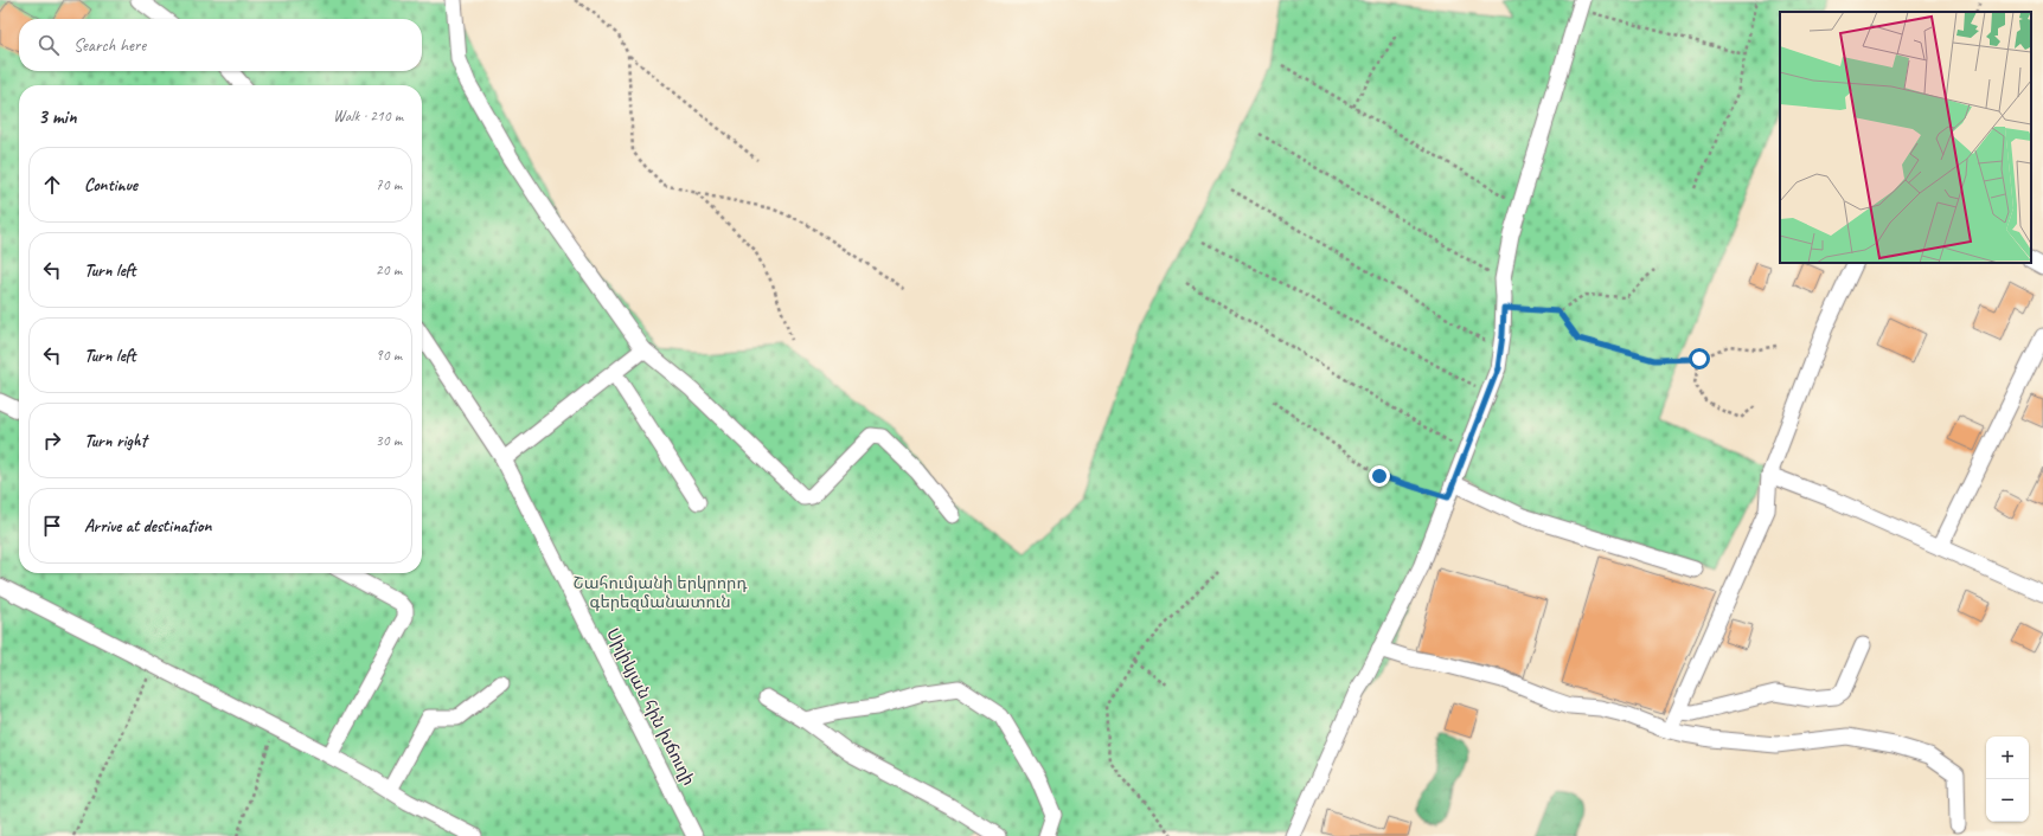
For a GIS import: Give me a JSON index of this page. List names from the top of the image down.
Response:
{
  "streets": {
    "street": ["Սիլիկյան հին խճուղի"]
  },
  "parks": ["Շահումյանի երկրորդ գերեզմանատուն"],
  "page": {
    "search": "Search here",
    "heading": ["3 min", "Walk · 210 m"],
    "list": [
      ["Continue", "70 m"],
      ["Turn left", "20 m"],
      ["Turn left", "90 m"],
      ["Turn right", "30 m"],
      "Arrive at destination"
    ],
    "map_buttons": ["+", "−"]
  }
}
